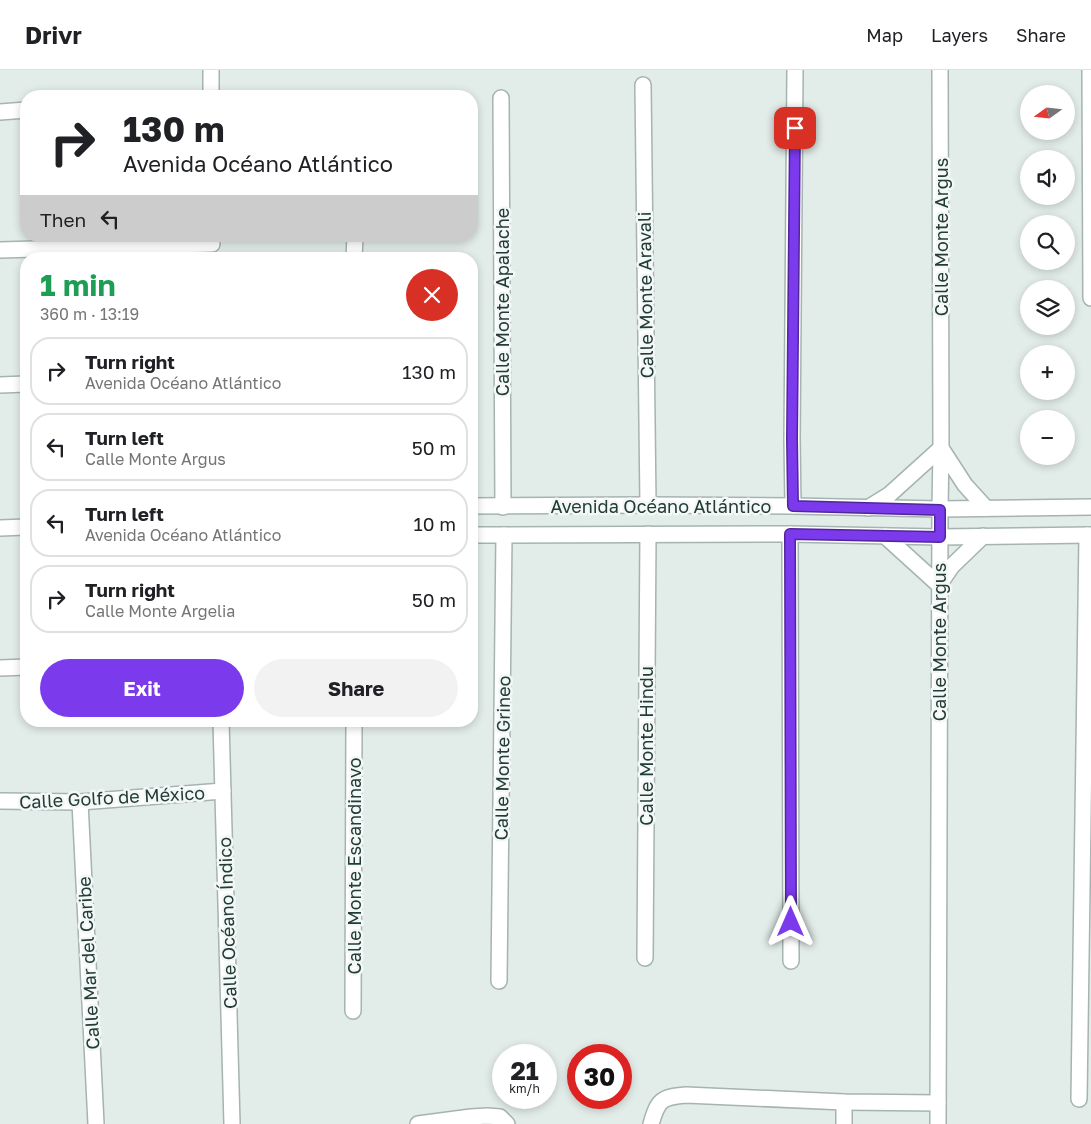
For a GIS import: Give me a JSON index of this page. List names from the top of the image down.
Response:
{
  "streets": {
    "street": [
      "Calle Monte Argus",
      "Calle Monte Aravali",
      "Calle Monte Apalache",
      "Avenida Océano Atlántico",
      "Calle Monte Hindu",
      "Calle Monte Grineo",
      "Calle Golfo de México",
      "Calle Monte Escandinavo",
      "Calle Océano Índico",
      "Calle Mar del Caribe"
    ]
  },
  "crossings": [
    ["Calle Monte Argus", "Avenida Océano Atlántico"],
    ["Calle Monte Aravali", "Avenida Océano Atlántico"],
    ["Calle Monte Apalache", "Avenida Océano Atlántico"],
    ["Avenida Océano Atlántico", "Calle Monte Hindu"],
    ["Avenida Océano Atlántico", "Calle Monte Grineo"],
    ["Calle Golfo de México", "Calle Océano Índico"],
    ["Calle Golfo de México", "Calle Mar del Caribe"]
  ],
  "north": "left",
  "page": {
    "header": "Drivr",
    "nav": ["Map", "Layers", "Share"],
    "map_buttons": ["+", "−"],
    "turn": ["130 m", "Avenida Océano Atlántico"],
    "then": "Then",
    "heading": ["1 min", "360 m · 13:19"],
    "list": [
      {
        "name": "Turn right",
        "note": "Avenida Océano Atlántico",
        "value": "130 m"
      },
      {
        "name": "Turn left",
        "note": "Calle Monte Argus",
        "value": "50 m"
      },
      {
        "name": "Turn left",
        "note": "Avenida Océano Atlántico",
        "value": "10 m"
      },
      {
        "name": "Turn right",
        "note": "Calle Monte Argelia",
        "value": "50 m"
      }
    ],
    "buttons": ["Exit", "Share"],
    "speed": "21 km/h",
    "limit": "30"
  }
}
